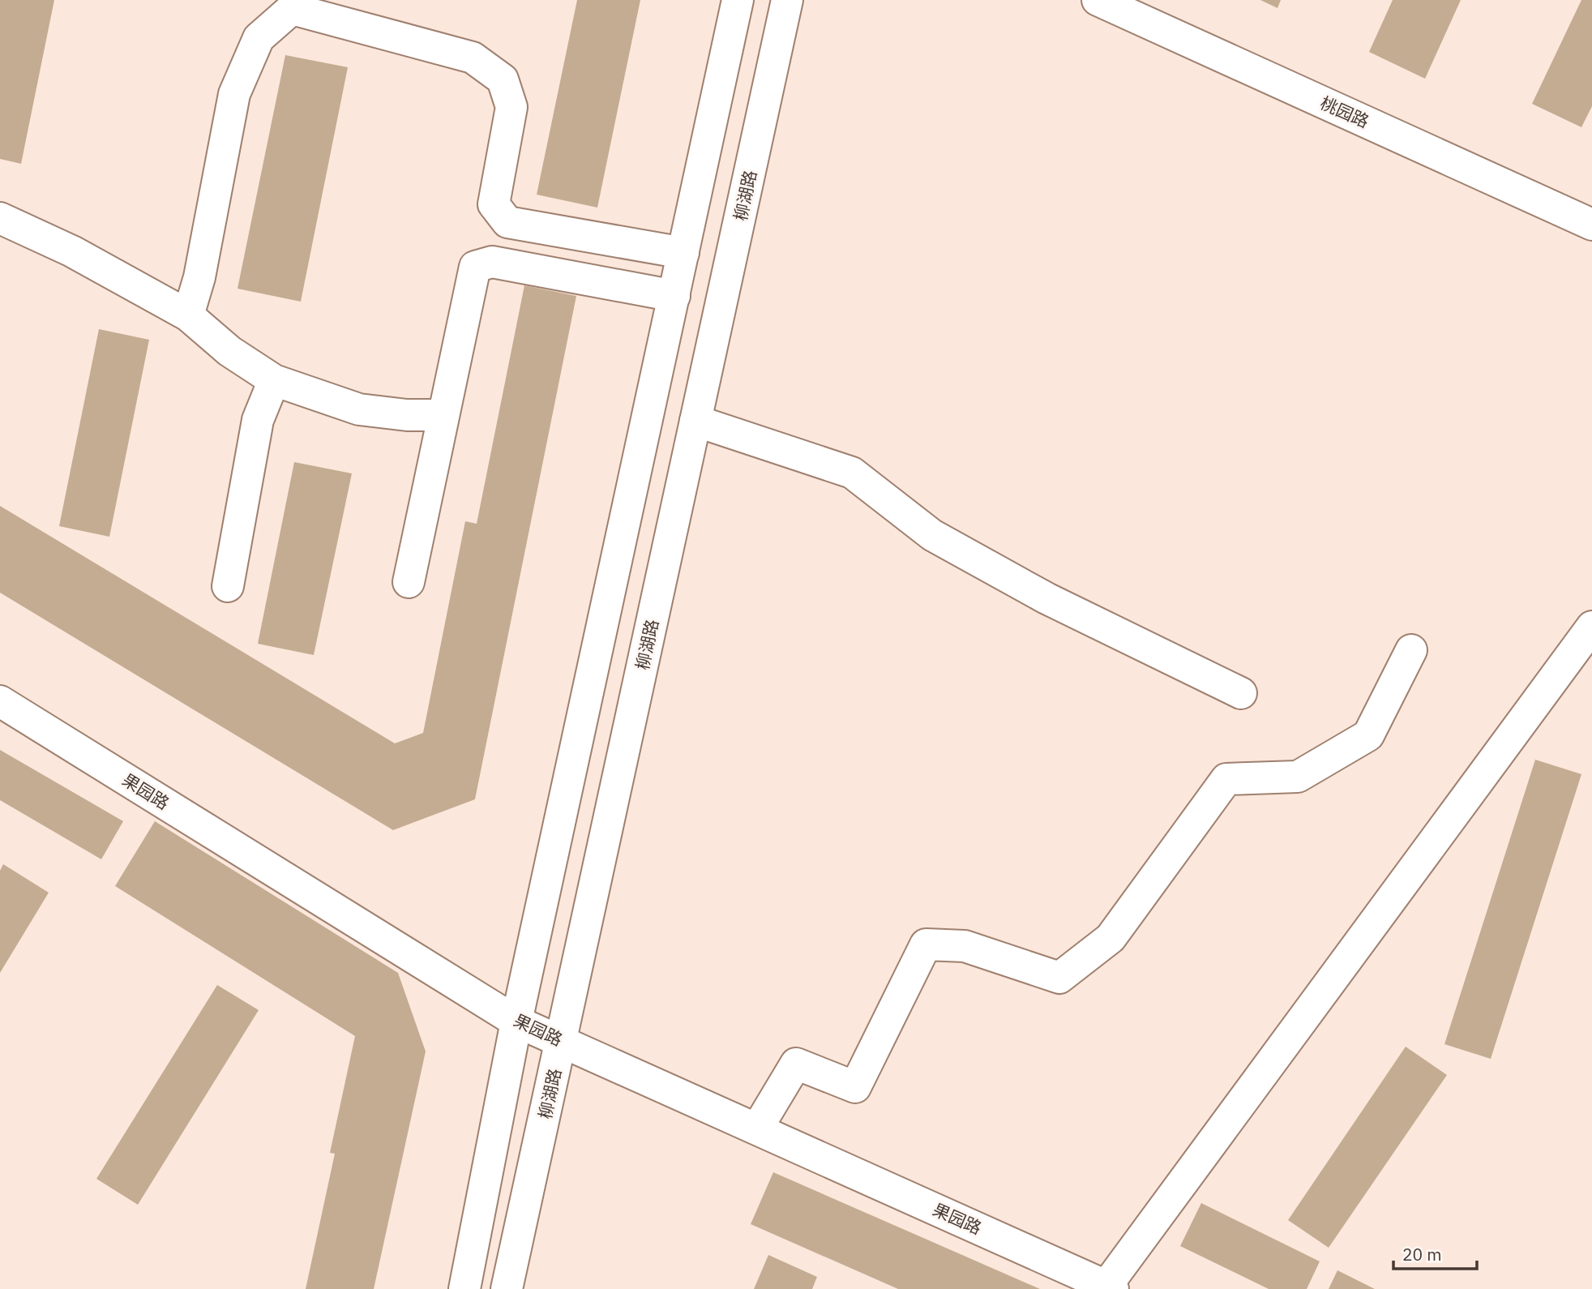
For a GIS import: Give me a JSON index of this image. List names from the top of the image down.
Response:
{
  "streets": {
    "street": ["桃园路", "柳湖路", "果园路"]
  },
  "crossings": [
    ["柳湖路", "果园路"]
  ],
  "scale_bar": "20 m"
}
